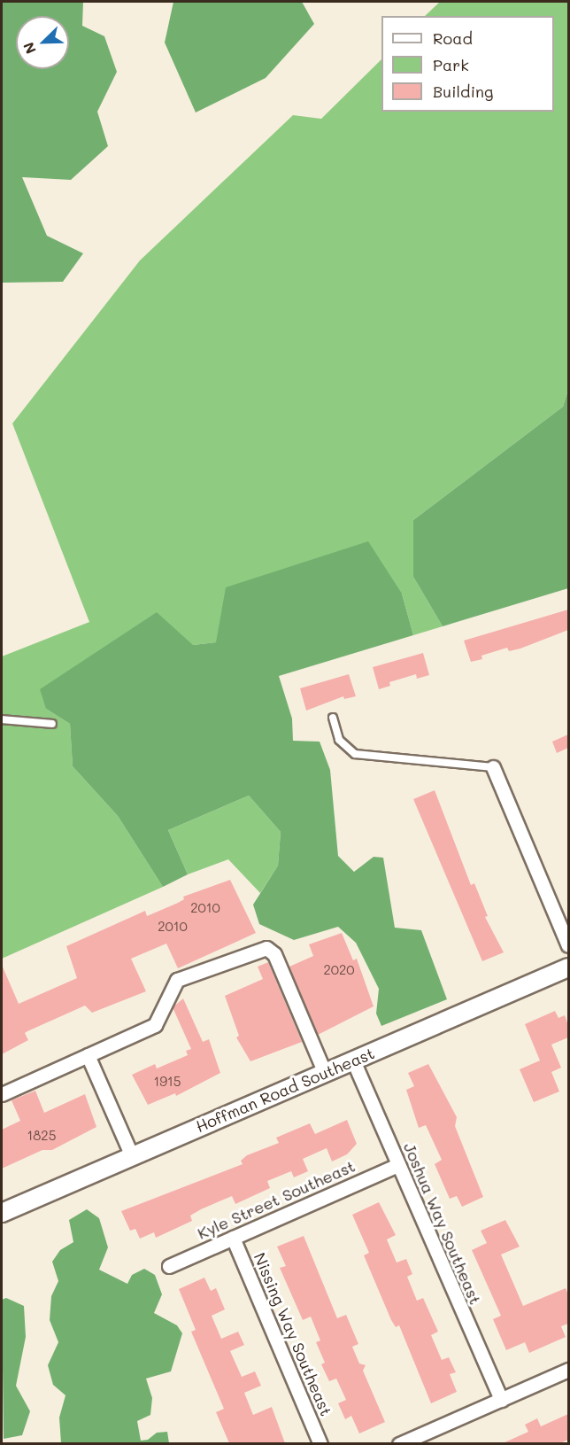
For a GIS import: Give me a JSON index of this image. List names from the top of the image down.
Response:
{
  "streets": {
    "street": [
      "Hoffman Road Southeast",
      "Kyle Street Southeast",
      "Joshua Way Southeast",
      "Nissing Way Southeast"
    ]
  },
  "crossings": [
    ["Hoffman Road Southeast", "Joshua Way Southeast"],
    ["Kyle Street Southeast", "Joshua Way Southeast"],
    ["Kyle Street Southeast", "Nissing Way Southeast"]
  ],
  "house_numbers": [
    "2010",
    "2010",
    "2020",
    "1915",
    "1825"
  ],
  "legend": ["Road", "Park", "Building"],
  "north": "bottom left"
}
